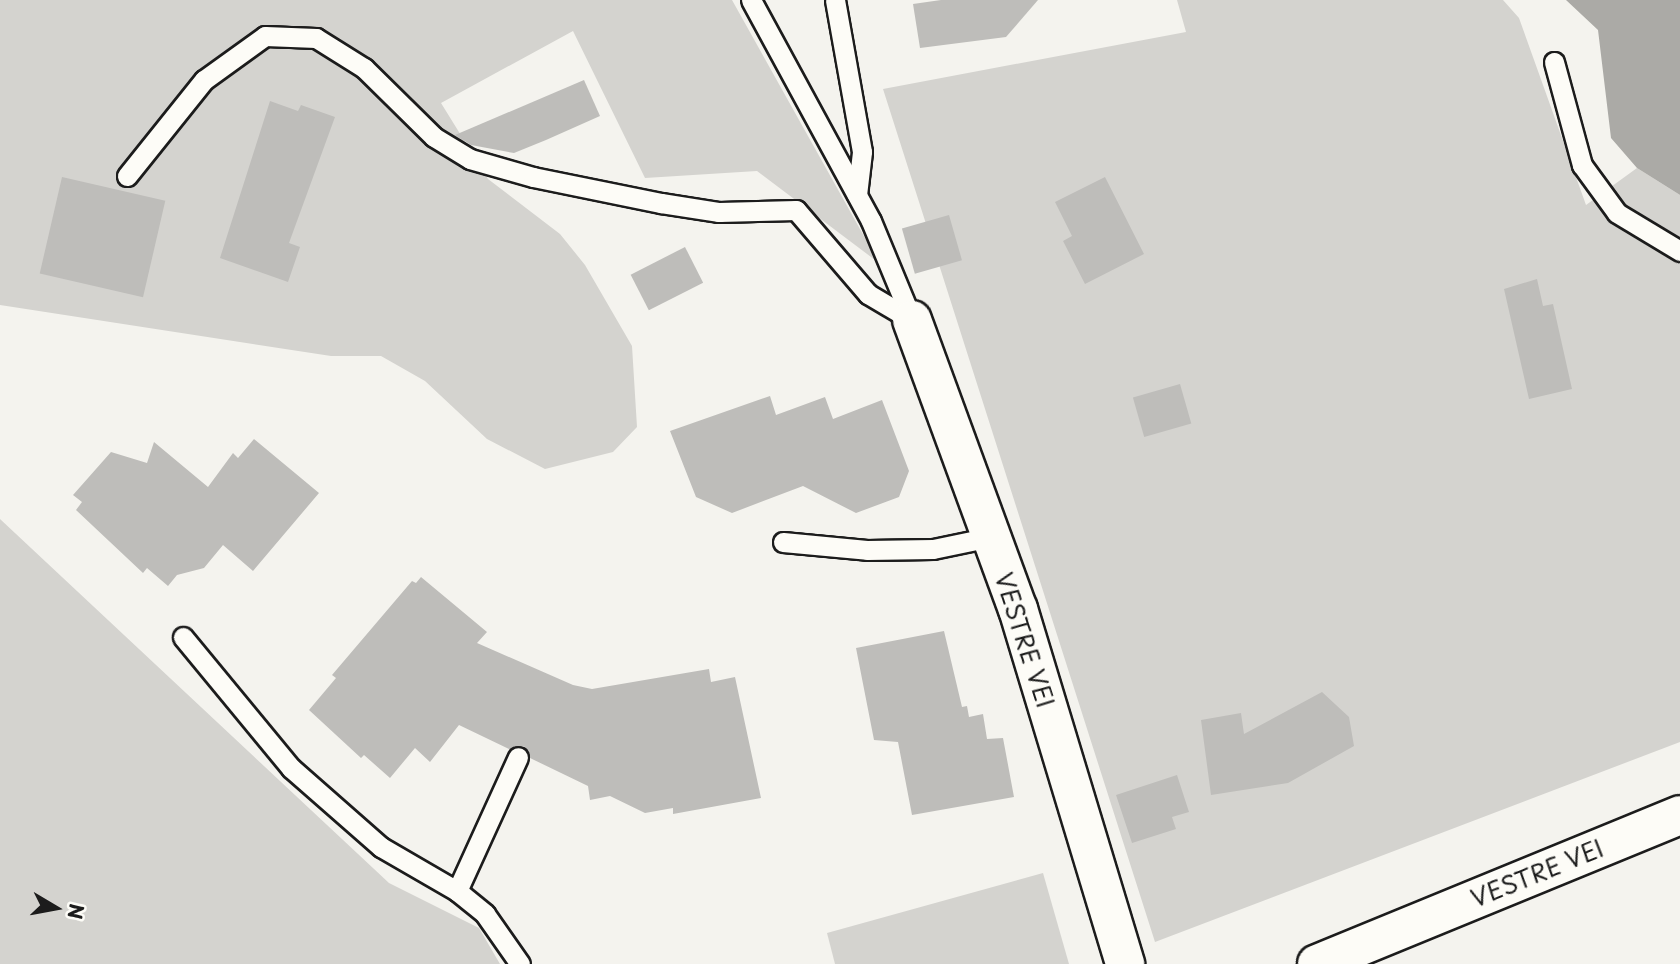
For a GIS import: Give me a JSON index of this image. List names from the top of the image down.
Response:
{
  "streets": {
    "street": ["VESTRE VEI"]
  },
  "north": "right"
}
